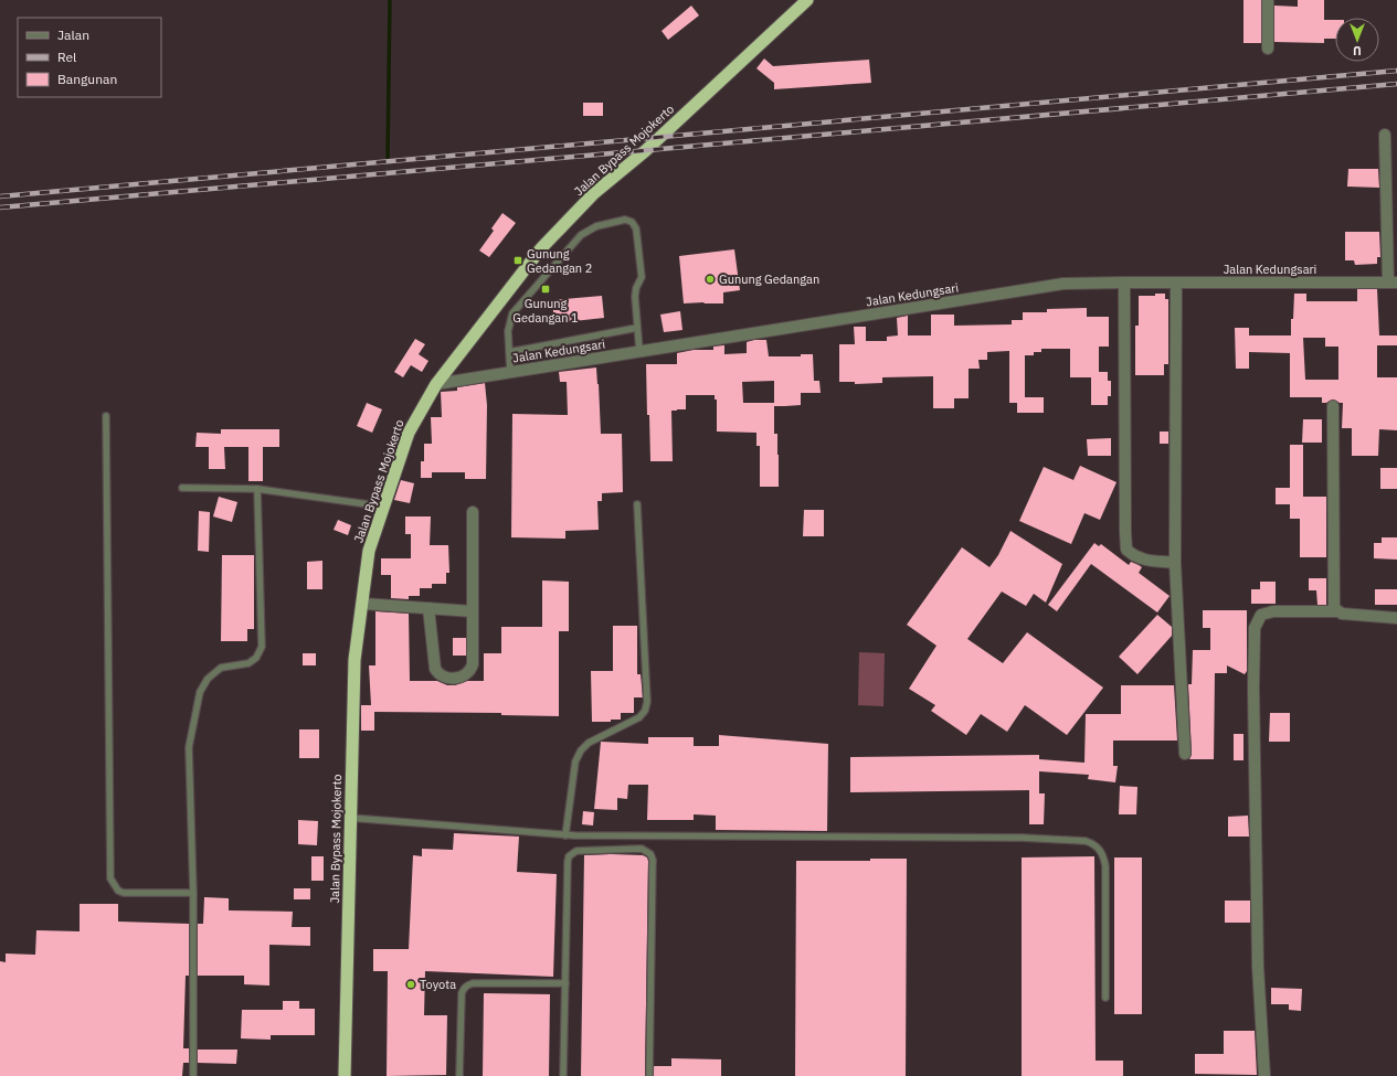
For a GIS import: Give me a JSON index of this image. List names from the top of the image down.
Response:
{
  "streets": {
    "highway": ["Jalan Bypass Mojokerto"],
    "street": ["Jalan Kedungsari"]
  },
  "crossings": [
    ["Jalan Bypass Mojokerto", "Jalan Kedungsari"]
  ],
  "places": {
    "transit": ["Gunung Gedangan 2", "Gunung Gedangan 1"],
    "other": ["Gunung Gedangan", "Toyota"]
  },
  "legend": ["Jalan", "Rel", "Bangunan"],
  "north": "bottom"
}
